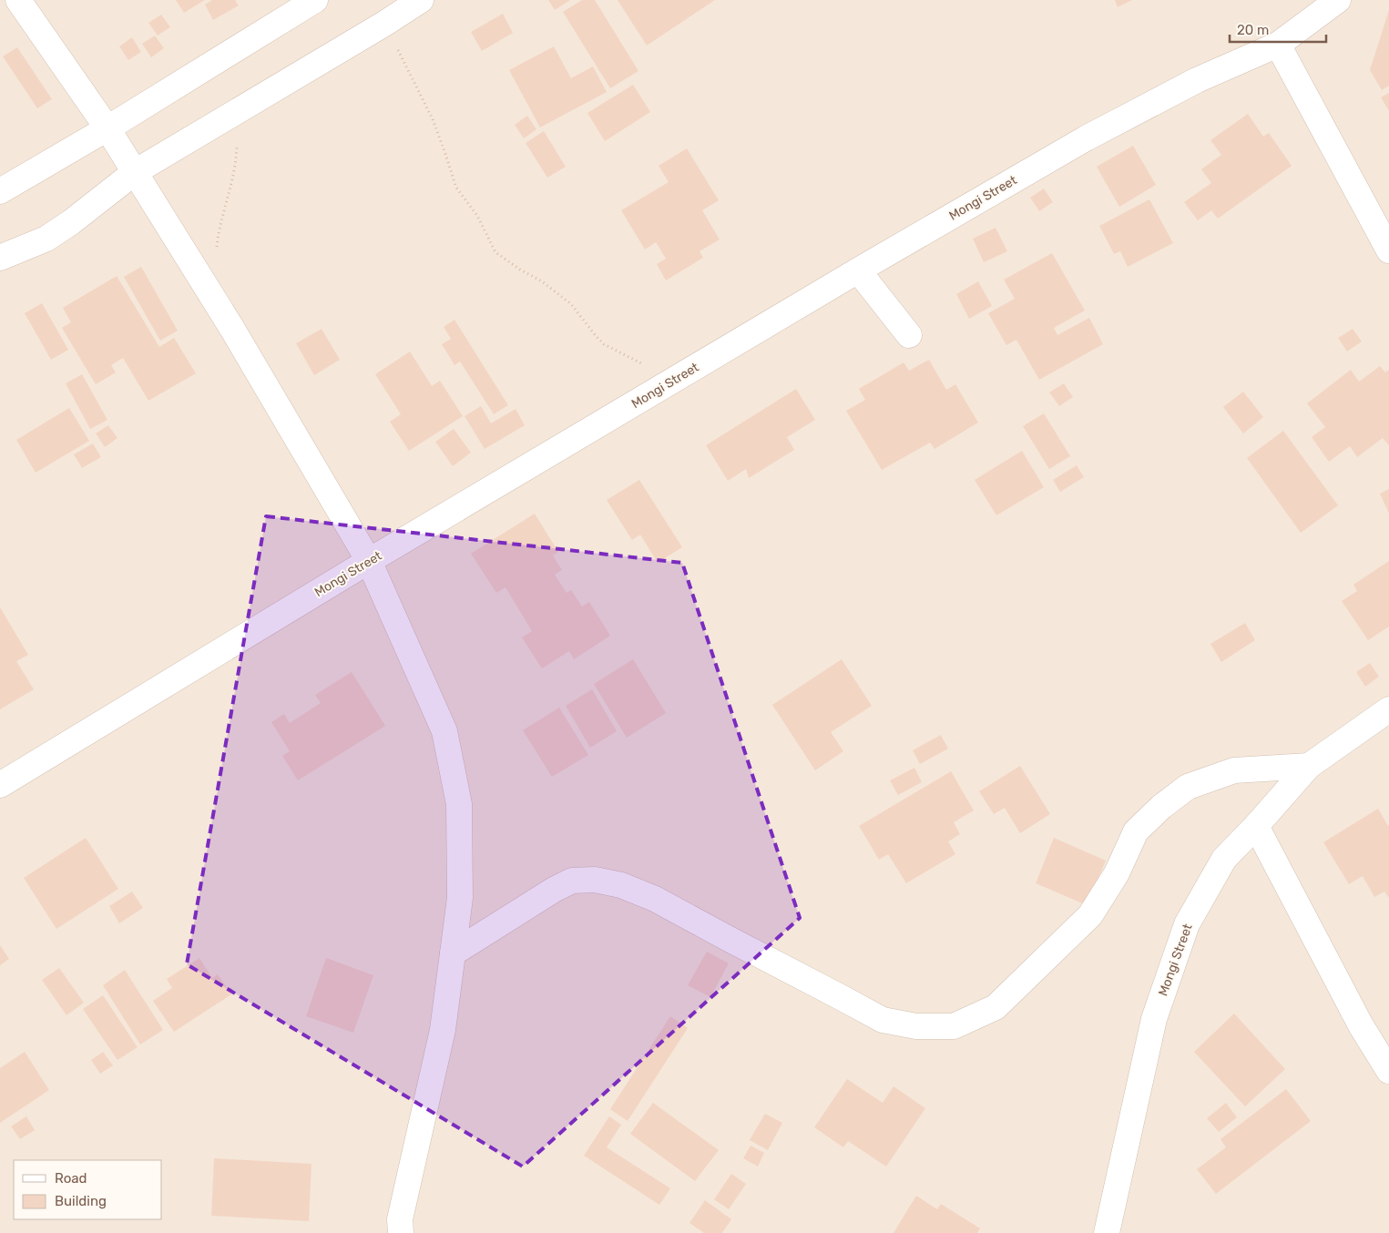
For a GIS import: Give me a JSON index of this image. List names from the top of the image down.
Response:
{
  "streets": {
    "street": ["Mongi Street"]
  },
  "legend": ["Road", "Building"],
  "scale_bar": "20 m"
}
